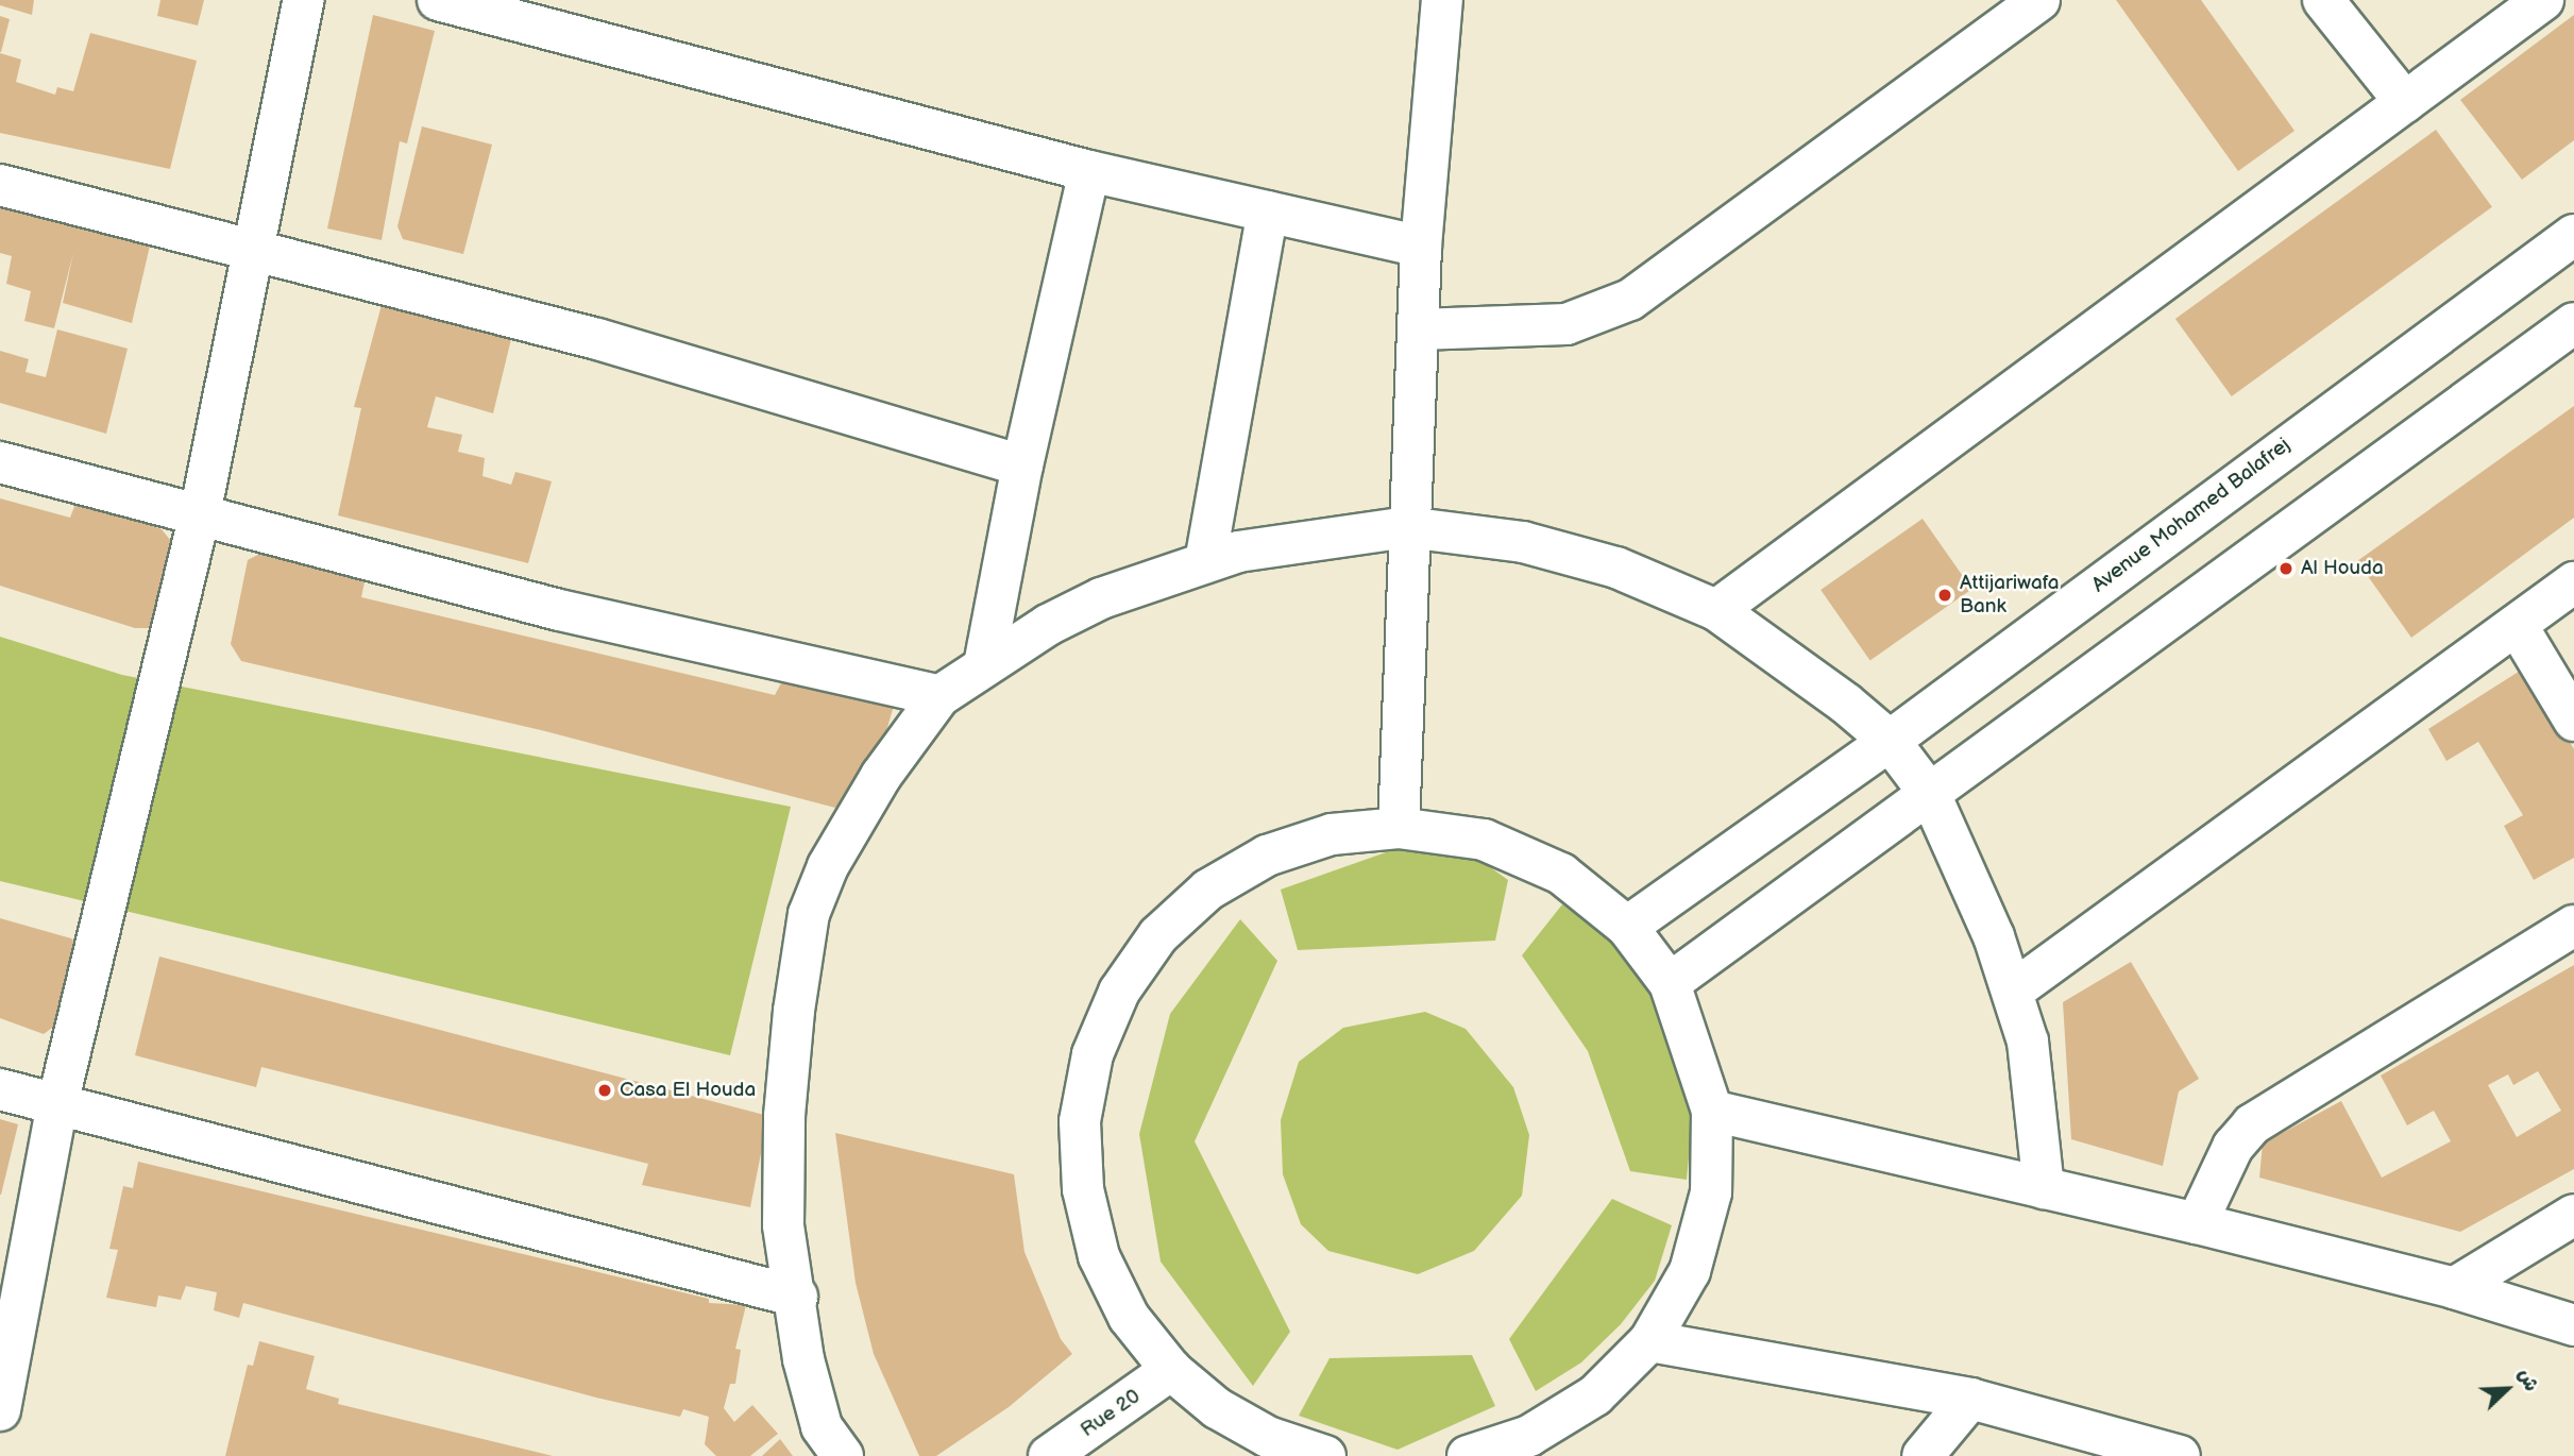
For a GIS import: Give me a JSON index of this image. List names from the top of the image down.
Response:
{
  "streets": {
    "street": ["Avenue Mohamed Balafrej", "Rue 20"]
  },
  "places": ["Al Houda", "Attijariwafa Bank", "Casa El Houda"],
  "north": "top right"
}
